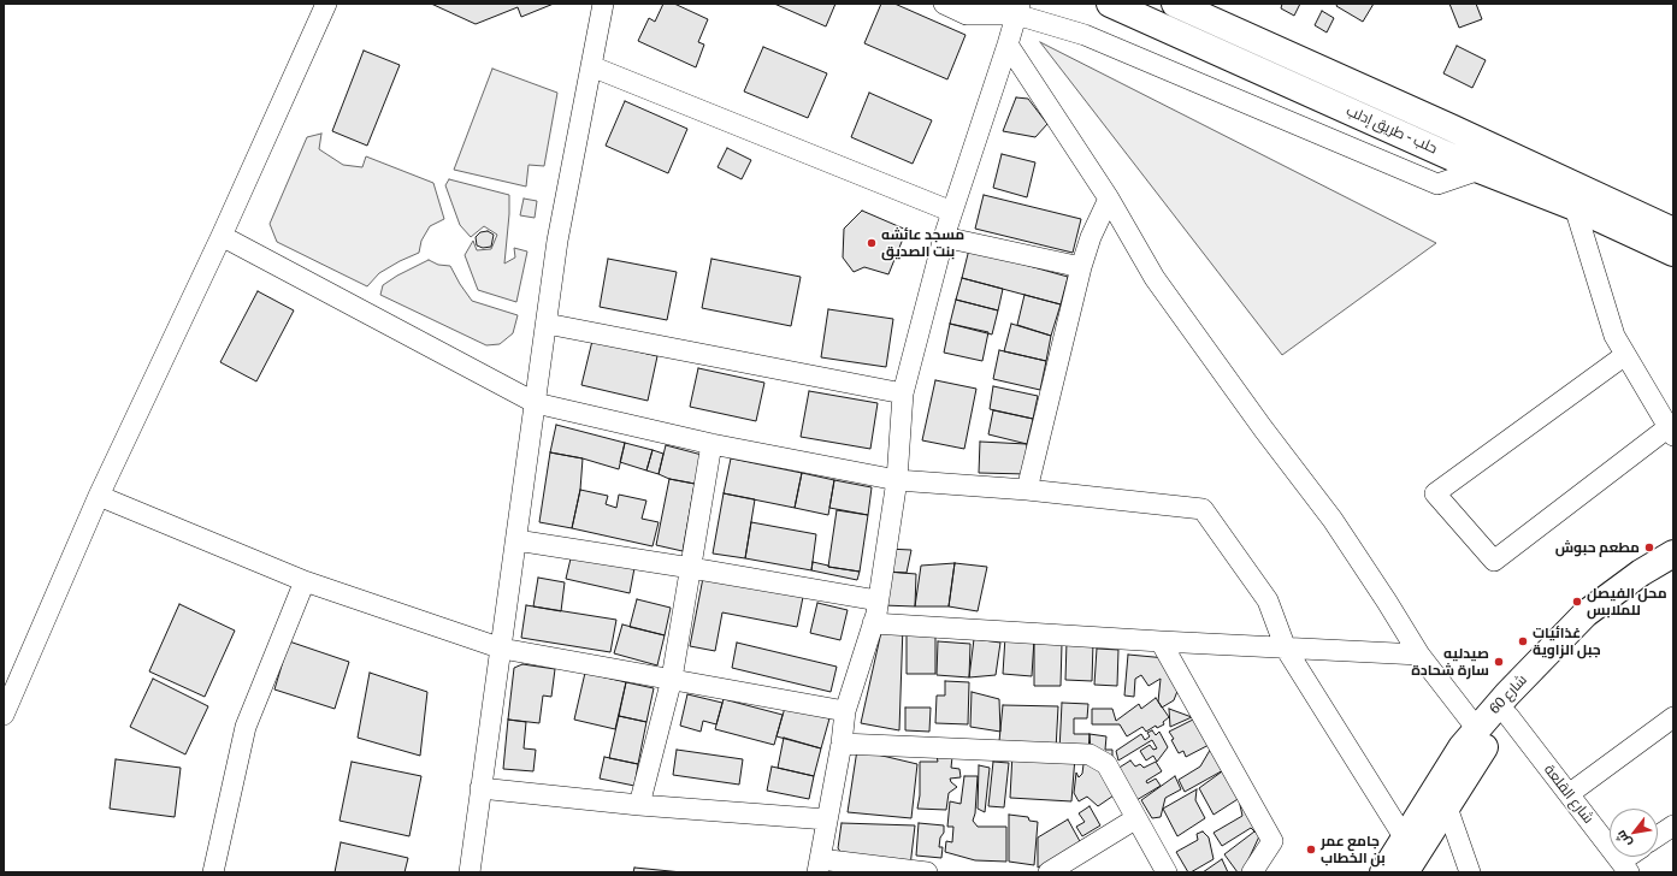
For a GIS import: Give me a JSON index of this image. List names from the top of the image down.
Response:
{
  "streets": {
    "main road": ["حلب - طريق إدلب", "شارع 60"],
    "street": ["شارع القلعة"]
  },
  "crossings": [
    ["شارع 60", "شارع القلعة"]
  ],
  "places": [
    "مسجد عائشه بنت الصديق",
    "مطعم حبوش",
    "محل الفيصل للملابس",
    "غذائيات جبل الزاوية",
    "صيدليه سارة شحادة",
    "جامع عمر بن الخطاب"
  ],
  "north": "bottom left"
}
